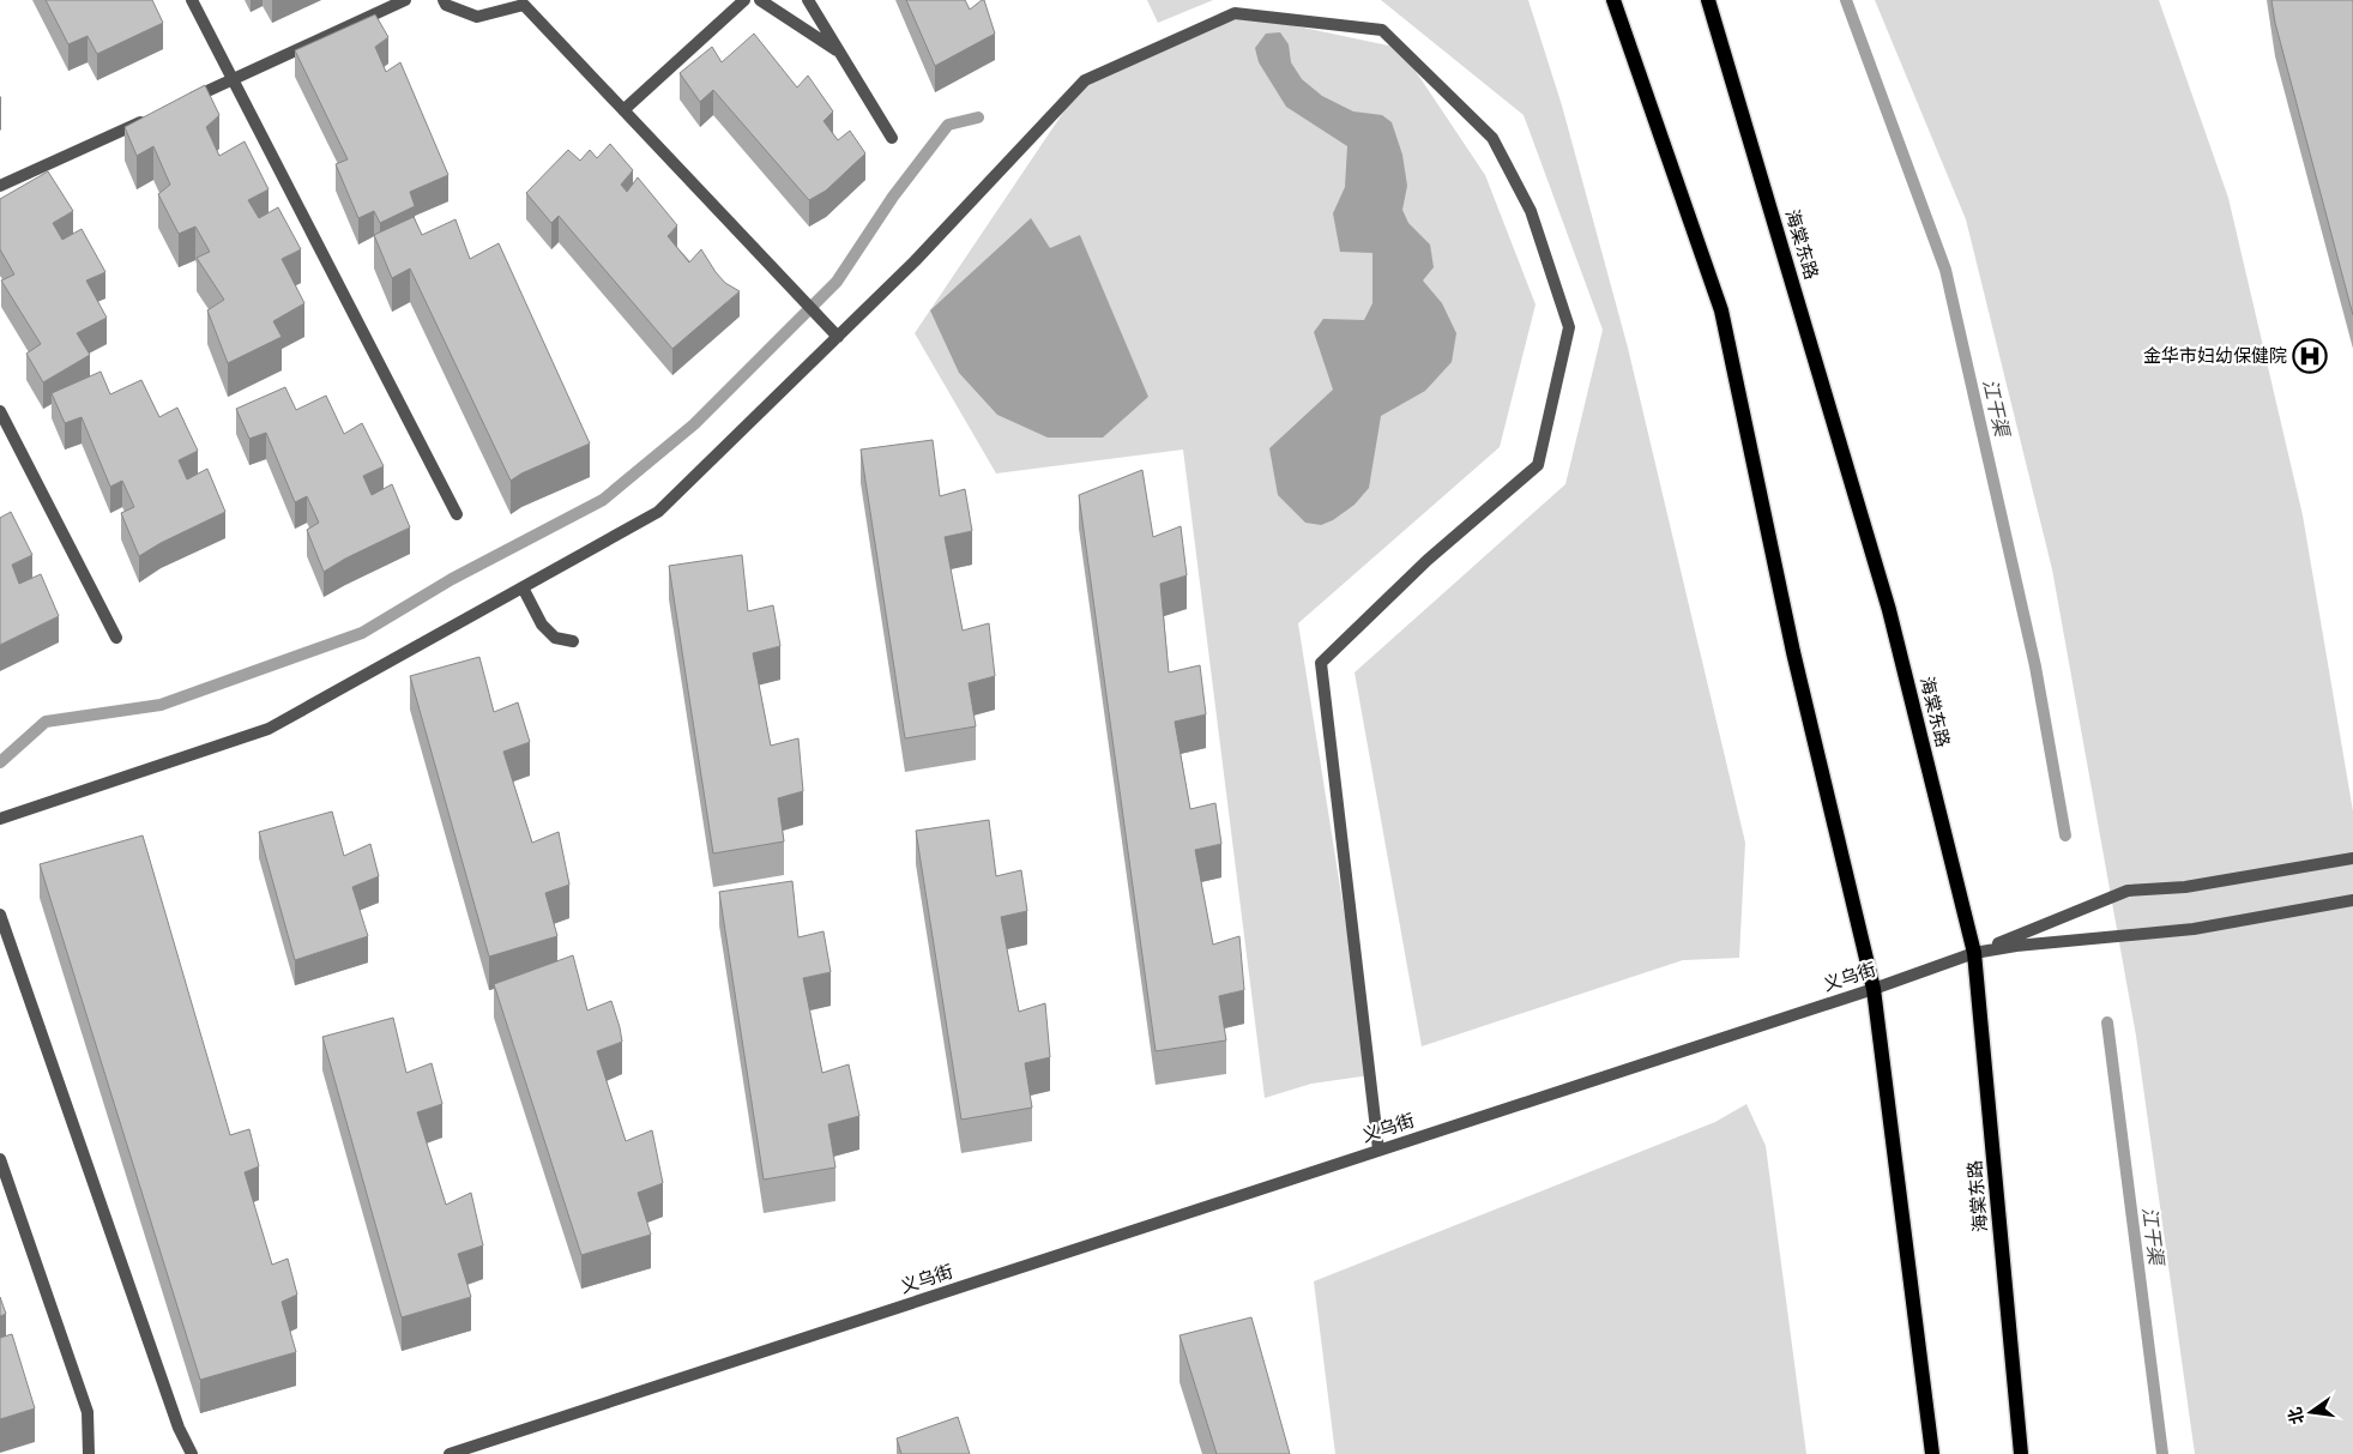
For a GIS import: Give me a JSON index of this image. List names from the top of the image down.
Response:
{
  "streets": {
    "main road": ["海棠东路"],
    "street": ["义乌街"]
  },
  "crossings": [
    ["海棠东路", "义乌街"]
  ],
  "water": ["江干渠"],
  "places": {
    "hospital": ["金华市妇幼保健院"]
  },
  "north": "left"
}
